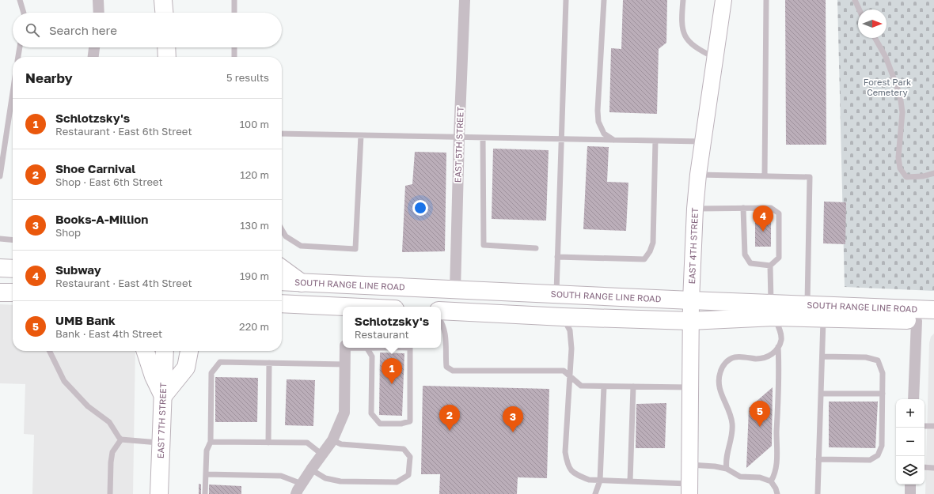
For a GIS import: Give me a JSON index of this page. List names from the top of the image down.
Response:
{
  "streets": {
    "main road": ["SOUTH RANGE LINE ROAD", "EAST 7TH STREET"],
    "street": ["EAST 5TH STREET", "EAST 4TH STREET"]
  },
  "crossings": [
    ["EAST 5TH STREET", "SOUTH RANGE LINE ROAD"],
    ["EAST 4TH STREET", "SOUTH RANGE LINE ROAD"]
  ],
  "parks": ["Forest Park Cemetery"],
  "north": "right",
  "page": {
    "search": "Search here",
    "heading": ["Nearby", "5 results"],
    "list": [
      {
        "mark": "1",
        "name": "Schlotzsky's",
        "note": "Restaurant · East 6th Street",
        "value": "100 m"
      },
      {
        "mark": "2",
        "name": "Shoe Carnival",
        "note": "Shop · East 6th Street",
        "value": "120 m"
      },
      {
        "mark": "3",
        "name": "Books-A-Million",
        "note": "Shop",
        "value": "130 m"
      },
      {
        "mark": "4",
        "name": "Subway",
        "note": "Restaurant · East 4th Street",
        "value": "190 m"
      },
      {
        "mark": "5",
        "name": "UMB Bank",
        "note": "Bank · East 4th Street",
        "value": "220 m"
      }
    ],
    "pins": [
      "4",
      "1",
      "5",
      "2",
      "3"
    ],
    "popup": ["Schlotzsky's", "Restaurant"],
    "map_buttons": ["+", "−"]
  }
}
